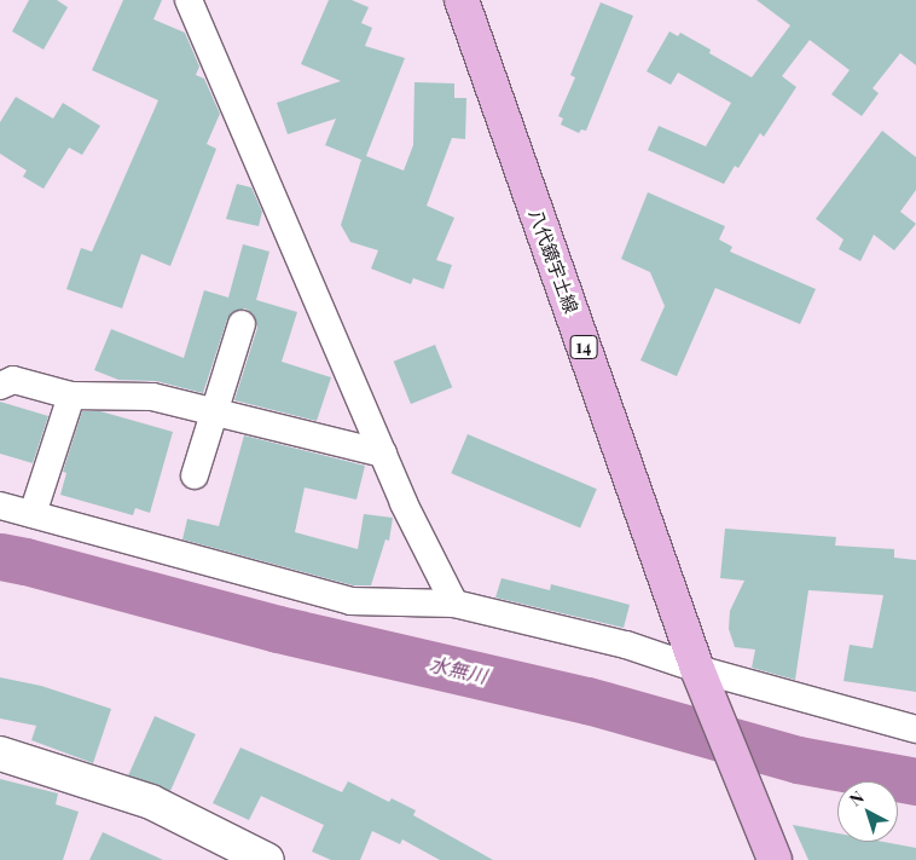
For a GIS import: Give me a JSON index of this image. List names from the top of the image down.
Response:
{
  "streets": {
    "main road": ["八代鏡宇土線", "14"]
  },
  "crossings": [
    ["八代鏡宇土線", "14"]
  ],
  "water": ["水無川"],
  "north": "top left"
}
